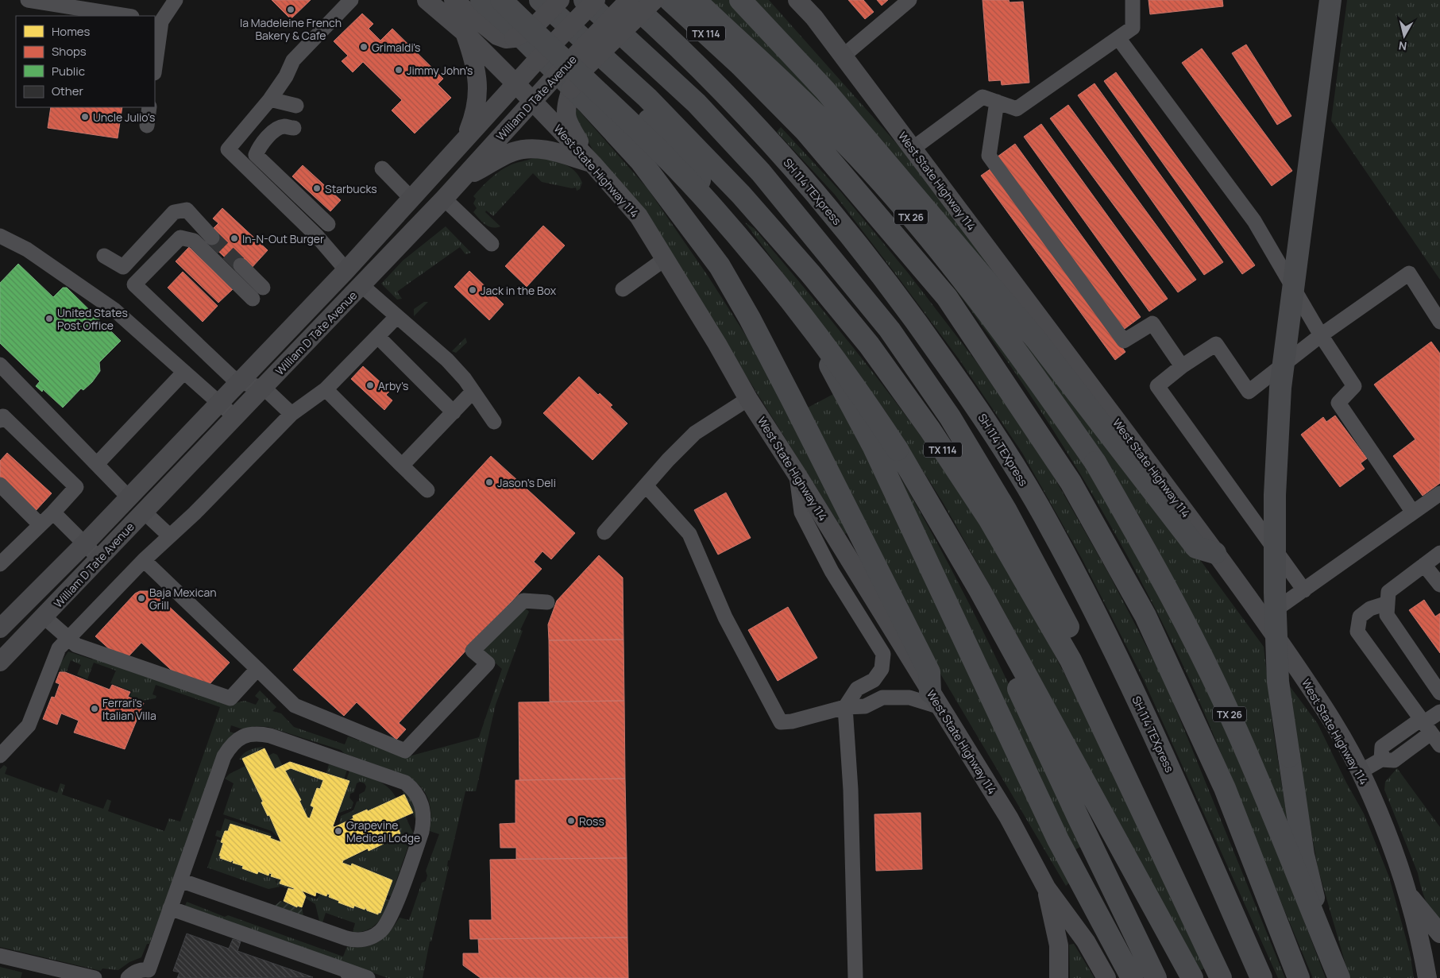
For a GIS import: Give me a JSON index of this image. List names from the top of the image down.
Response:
{
  "streets": {
    "highway": ["TX 114", "SH 114 TEXpress", "TX 26"],
    "main road": ["William D Tate Avenue", "West State Highway 114"]
  },
  "crossings": [
    ["William D Tate Avenue", "West State Highway 114"],
    ["William D Tate Avenue", "SH 114 TEXpress"]
  ],
  "places": [
    "la Madeleine French Bakery & Cafe",
    "Grimaldi's",
    "Jimmy John's",
    "Uncle Julio's",
    "Starbucks",
    "In-N-Out Burger",
    "Jack in the Box",
    "United States Post Office",
    "Arby's",
    "Jason's Deli",
    "Baja Mexican Grill",
    "Ferrari's Italian Villa",
    "Ross",
    "Grapevine Medical Lodge"
  ],
  "legend": [
    "Homes",
    "Shops",
    "Public",
    "Other"
  ],
  "north": "bottom"
}
